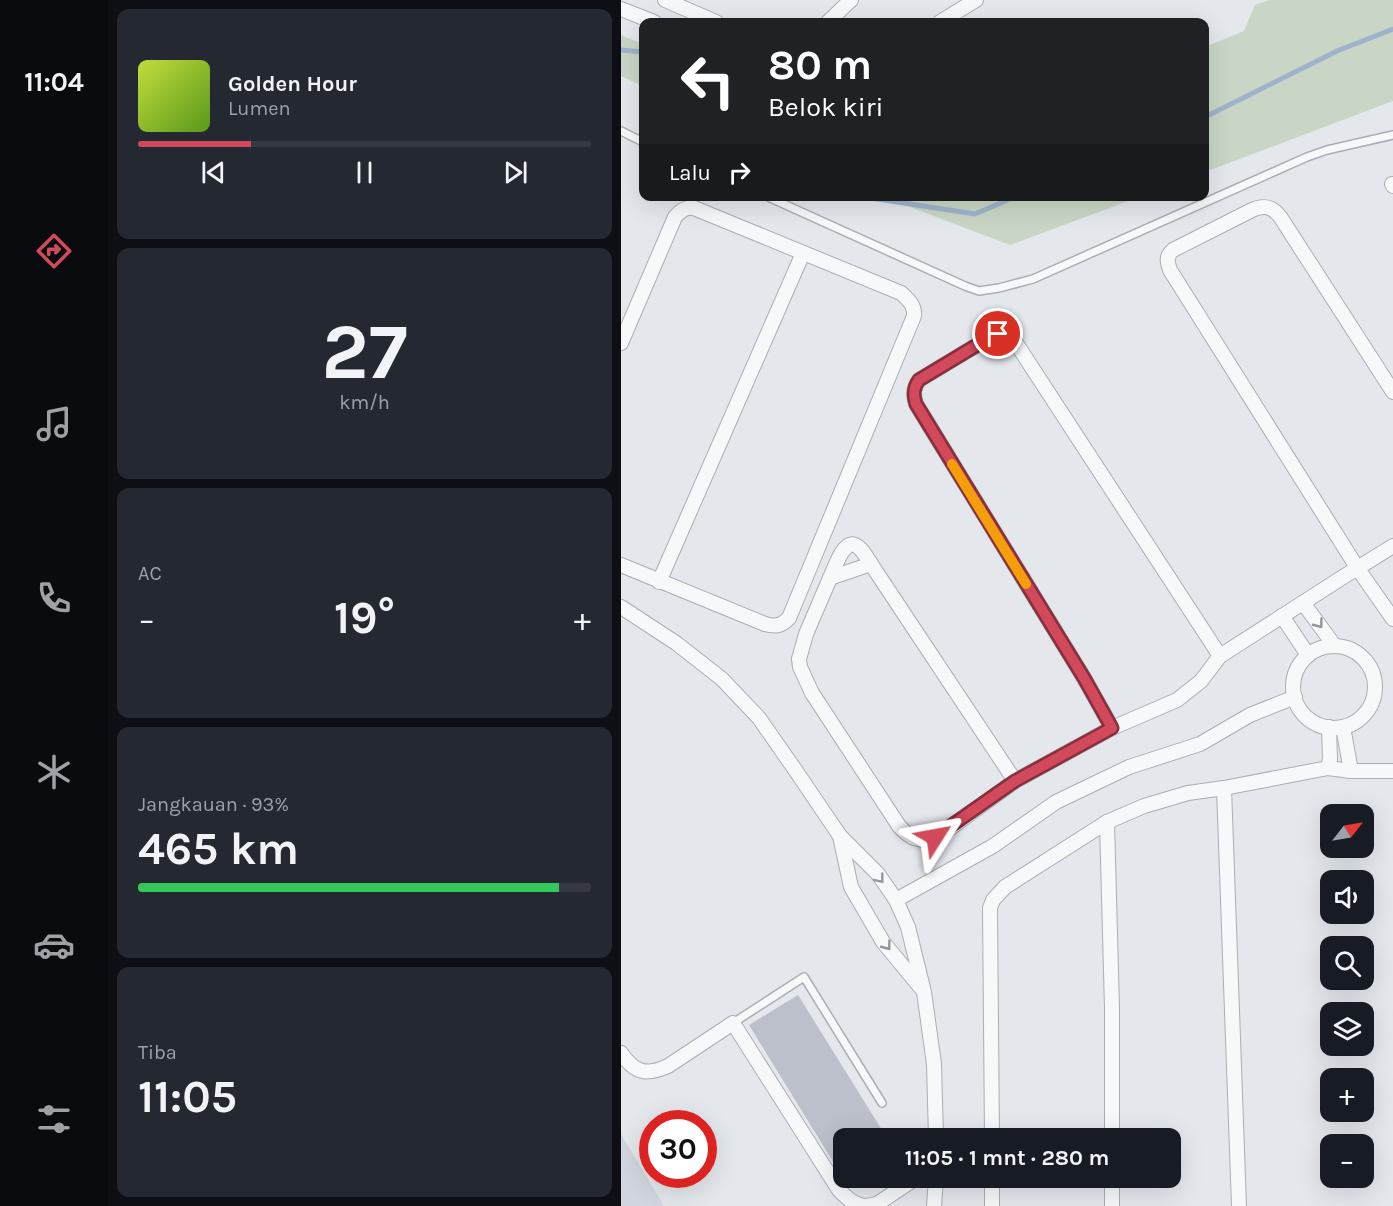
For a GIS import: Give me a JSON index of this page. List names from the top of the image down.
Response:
{
  "north": "top right",
  "page": {
    "tabs": "11:04",
    "turn": ["80 m", "Belok kiri"],
    "song": ["Golden Hour", "Lumen"],
    "then": "Lalu",
    "tile": [
      ["27", "km/h"],
      "AC",
      ["Jangkauan · 93%", "465 km"],
      ["Tiba", "11:05"]
    ],
    "heat": ["−", "19°", "+"],
    "map_buttons": ["+", "−"],
    "limit": "30",
    "trip": "11:05 · 1 mnt · 280 m"
  }
}
